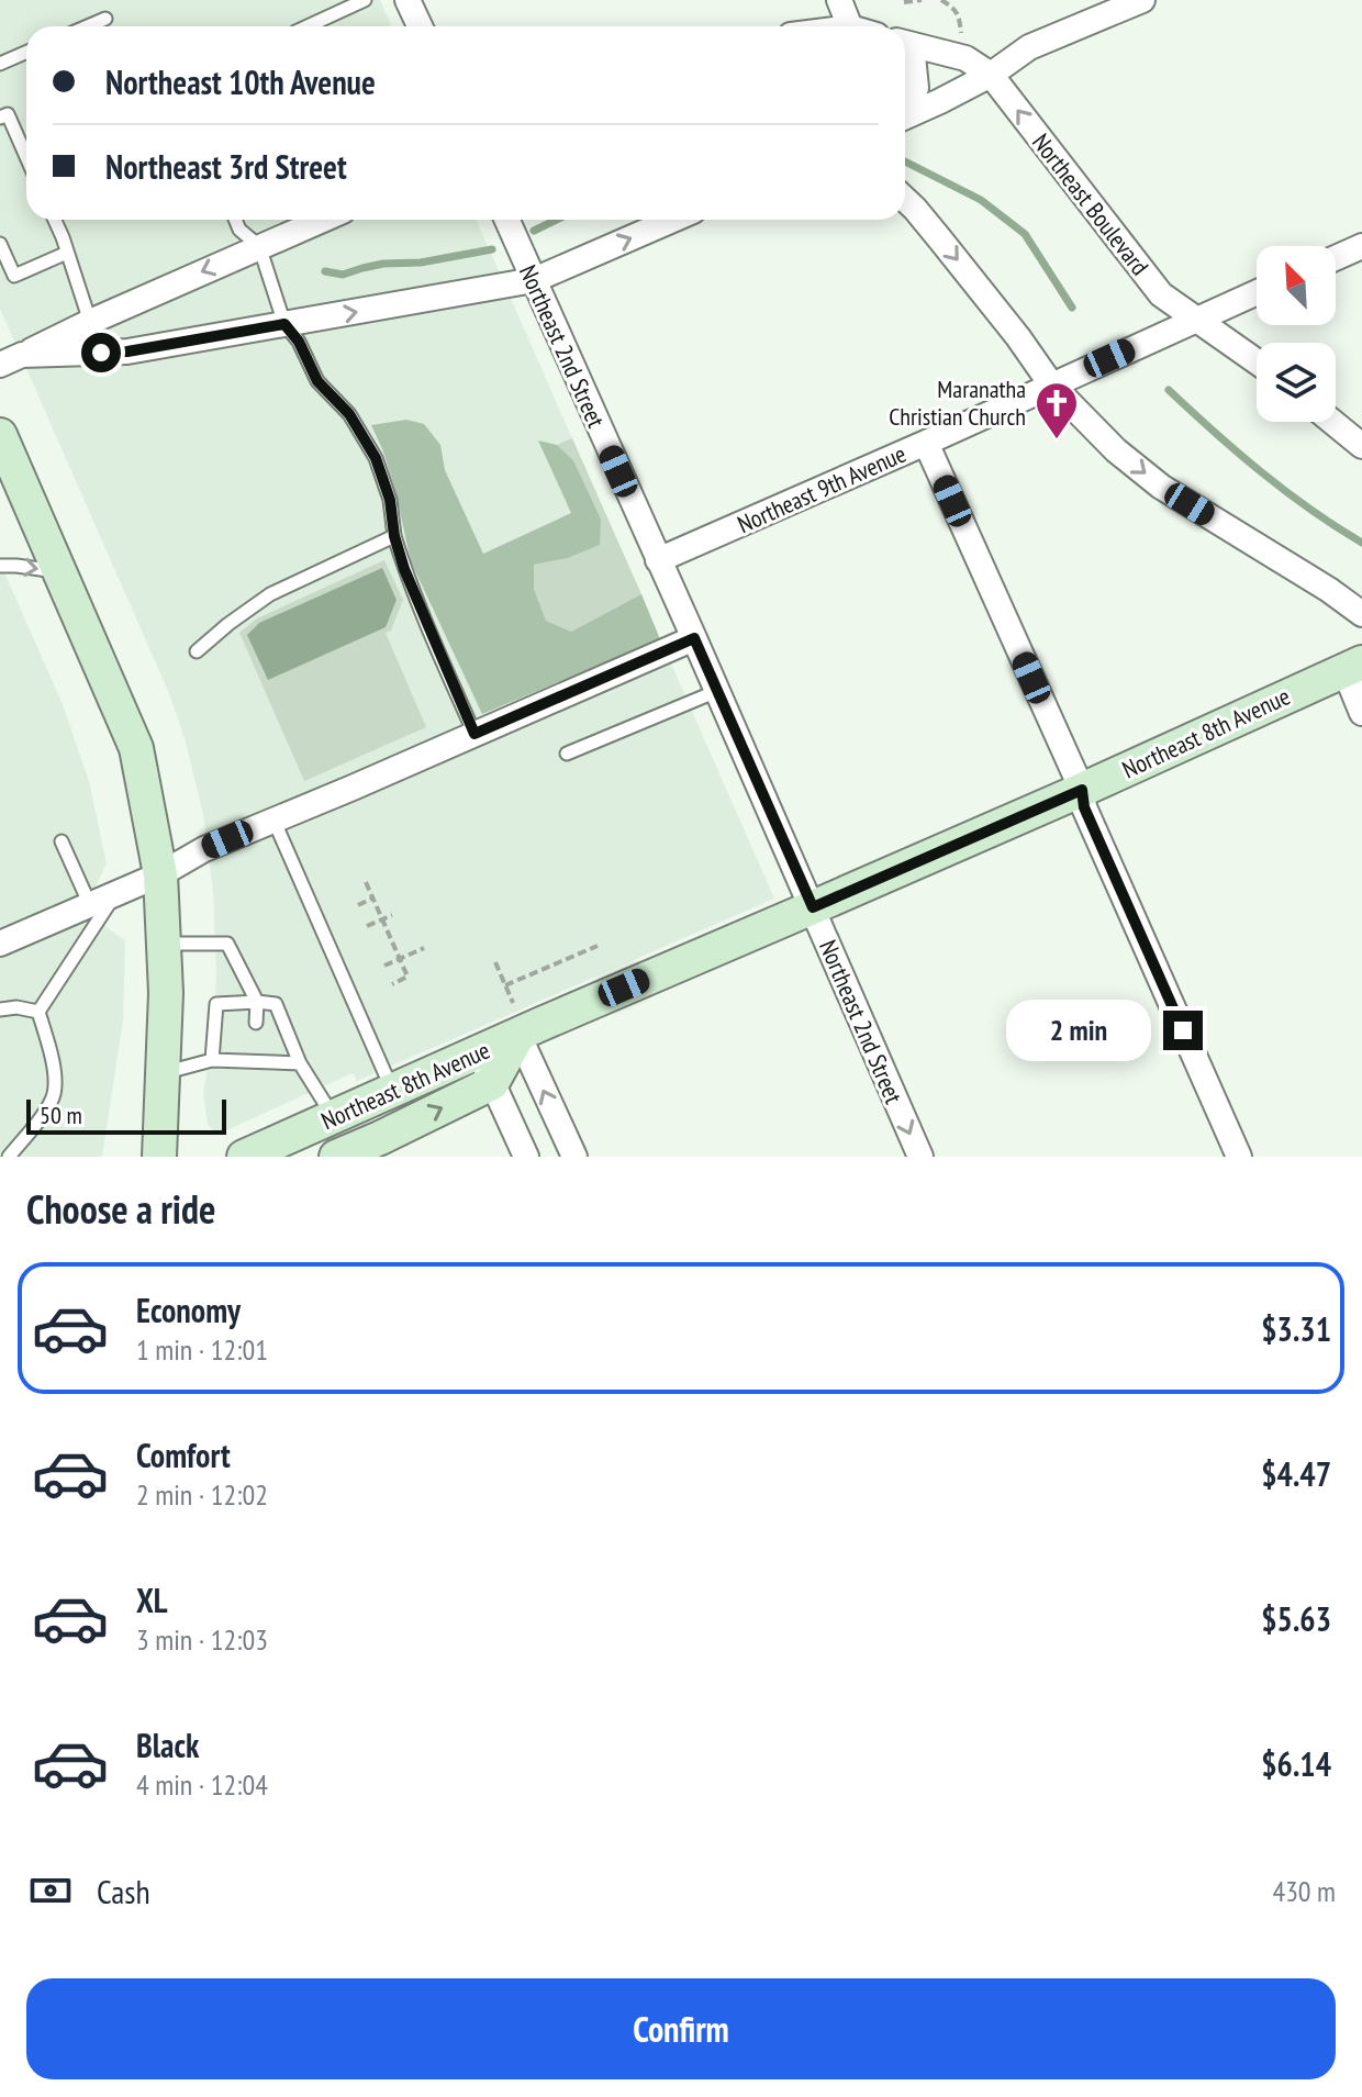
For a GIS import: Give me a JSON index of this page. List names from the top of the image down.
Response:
{
  "streets": {
    "street": [
      "Northeast Boulevard",
      "Northeast 2nd Street",
      "Northeast 9th Avenue",
      "Northeast 8th Avenue"
    ]
  },
  "crossings": [
    ["Northeast Boulevard", "Northeast 9th Avenue"],
    ["Northeast 2nd Street", "Northeast 9th Avenue"],
    ["Northeast 2nd Street", "Northeast 8th Avenue"]
  ],
  "places": {
    "church": ["Maranatha Christian Church"]
  },
  "scale_bar": "50 m",
  "north": "top left",
  "page": {
    "banner": ["Northeast 10th Avenue", "Northeast 3rd Street"],
    "bubble": "2 min",
    "scale": "50 m",
    "heading": "Choose a ride",
    "list": [
      {
        "name": "Economy",
        "note": "1 min · 12:01",
        "value": "$3.31"
      },
      {
        "name": "Comfort",
        "note": "2 min · 12:02",
        "value": "$4.47"
      },
      {
        "name": "XL",
        "note": "3 min · 12:03",
        "value": "$5.63"
      },
      {
        "name": "Black",
        "note": "4 min · 12:04",
        "value": "$6.14"
      }
    ],
    "pay": ["Cash", "430 m"],
    "buttons": "Confirm"
  }
}
